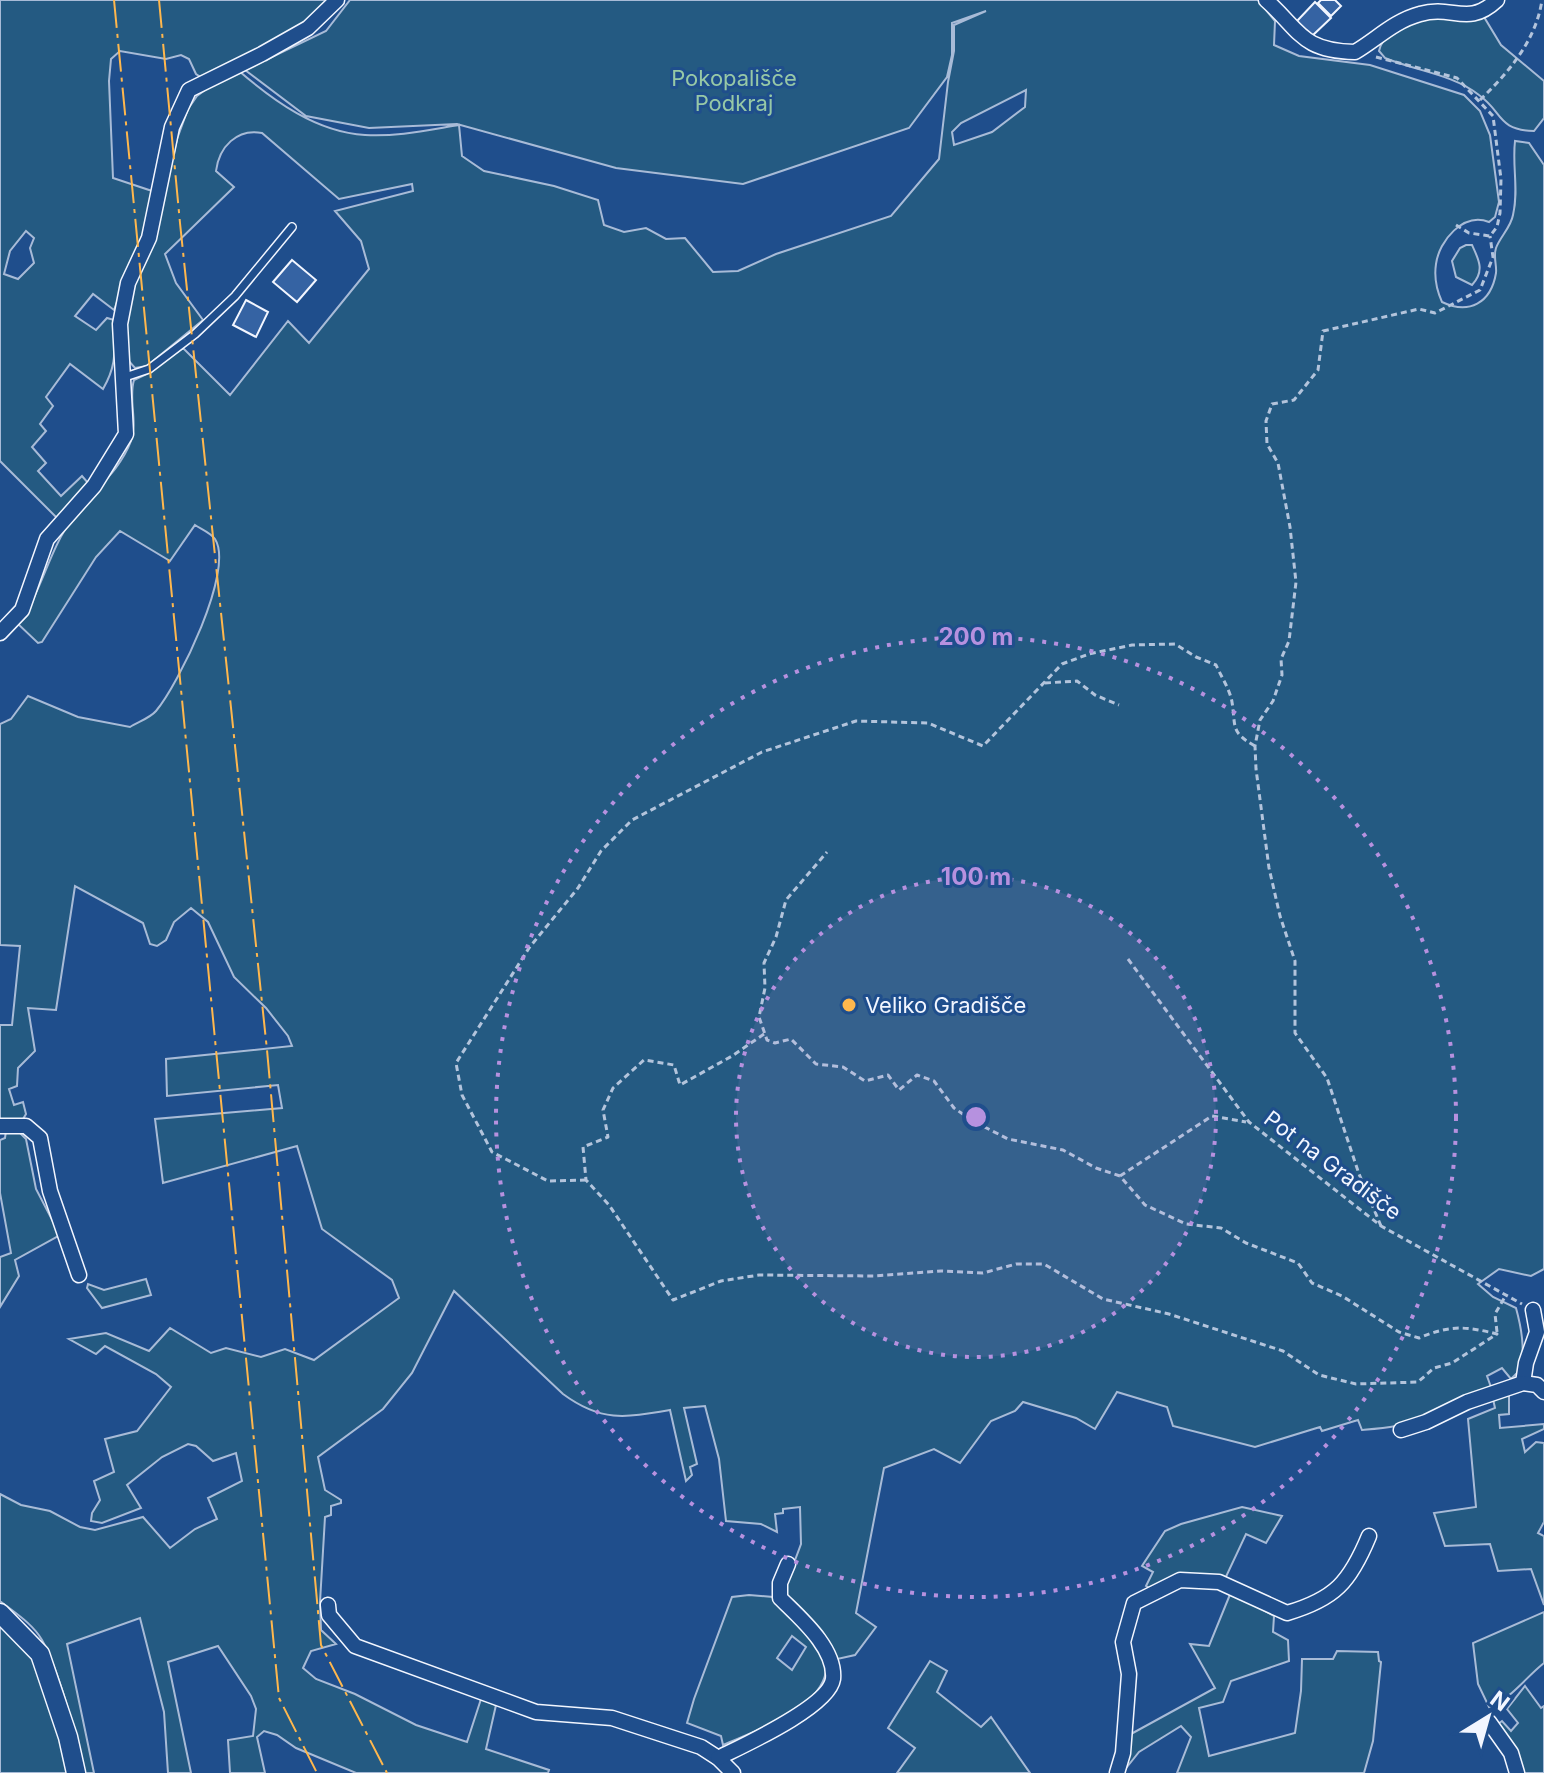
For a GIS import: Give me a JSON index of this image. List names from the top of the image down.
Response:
{
  "streets": {
    "path": ["Pot na Gradišče"]
  },
  "parks": ["Pokopališče Podkraj"],
  "places": ["Veliko Gradišče"],
  "north": "top right",
  "rings": ["200 m", "100 m"]
}
